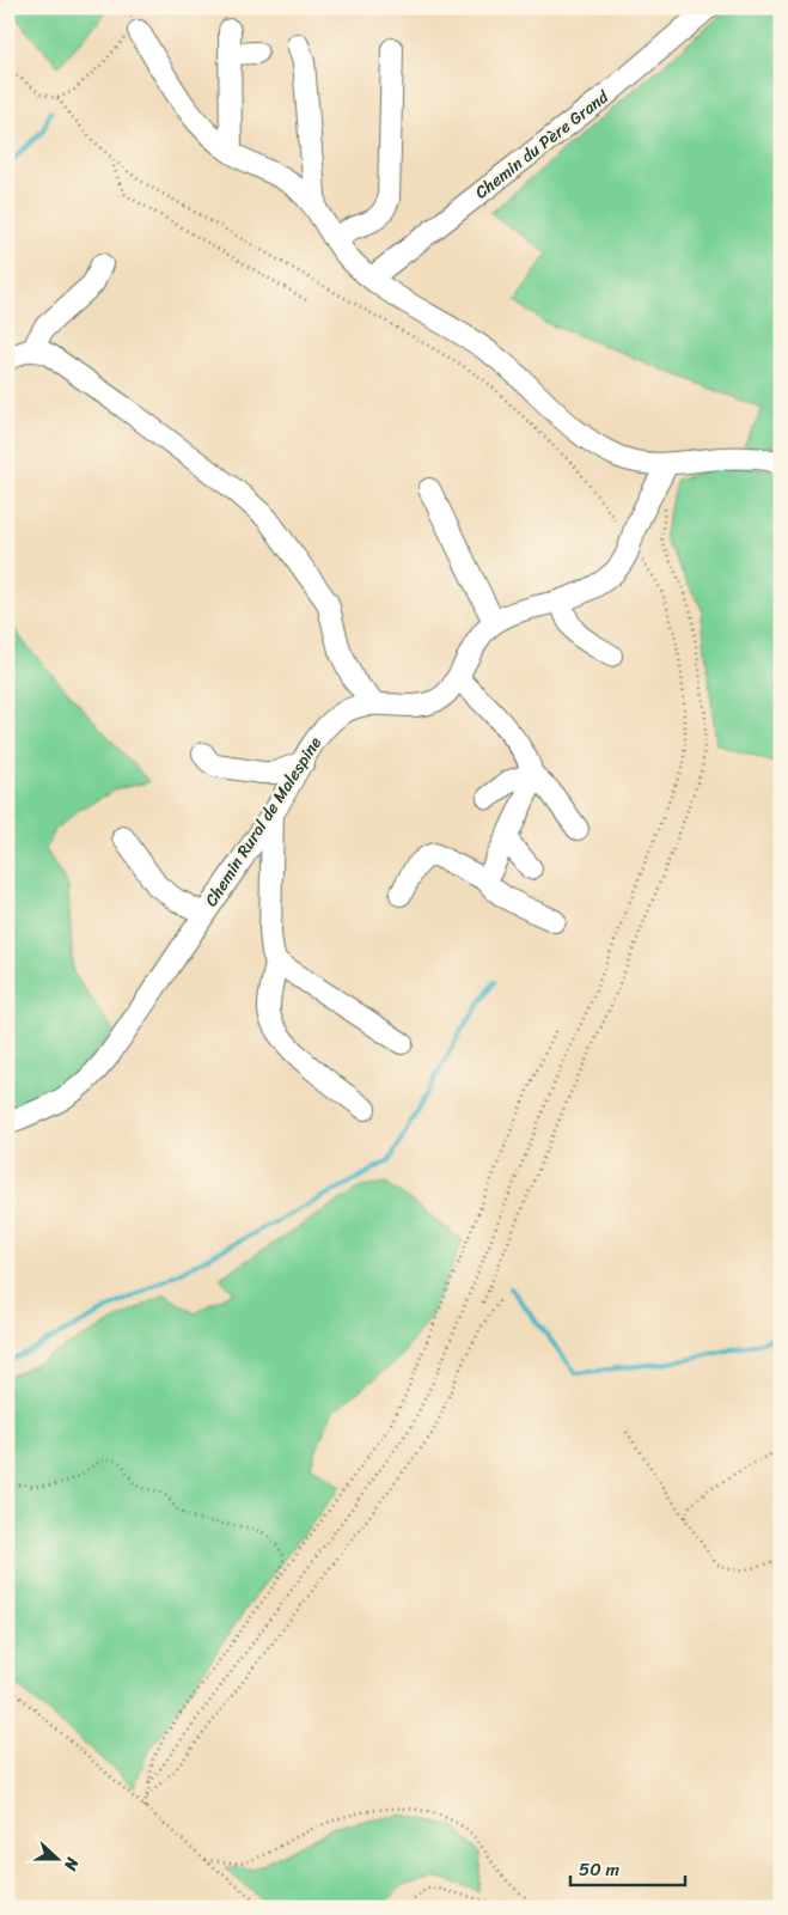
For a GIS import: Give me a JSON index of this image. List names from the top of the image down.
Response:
{
  "streets": {
    "street": ["Chemin du Père Grand", "Chemin Rural de Malespine"]
  },
  "scale_bar": "50 m",
  "north": "right"
}
